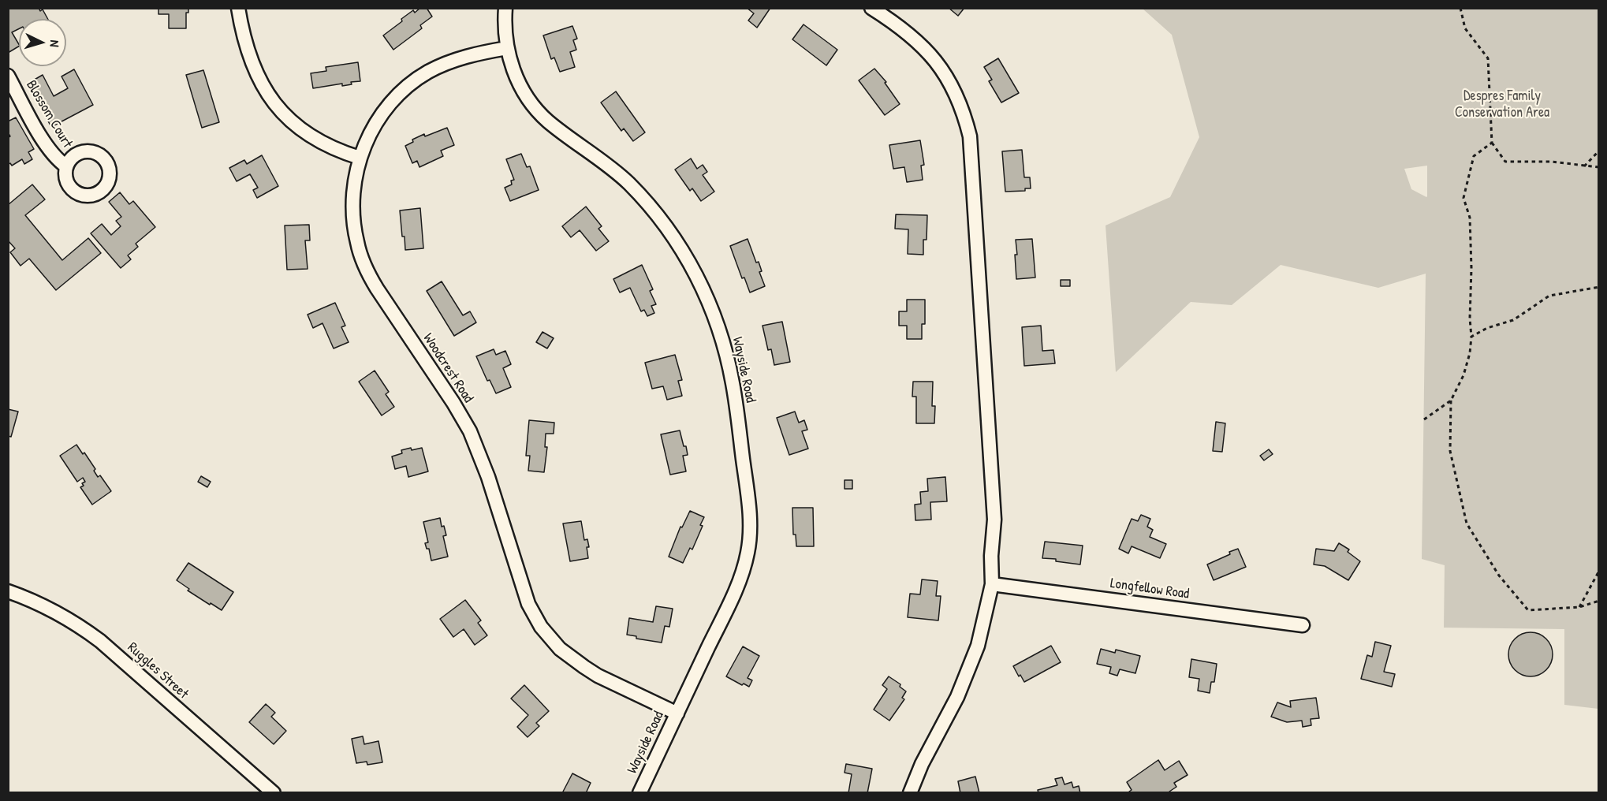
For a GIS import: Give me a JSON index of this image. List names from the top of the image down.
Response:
{
  "streets": {
    "street": [
      "Blossom Court",
      "Woodcrest Road",
      "Wayside Road",
      "Longfellow Road",
      "Ruggles Street"
    ]
  },
  "crossings": [
    ["Woodcrest Road", "Wayside Road"]
  ],
  "parks": ["Despres Family Conservation Area"],
  "north": "right"
}
